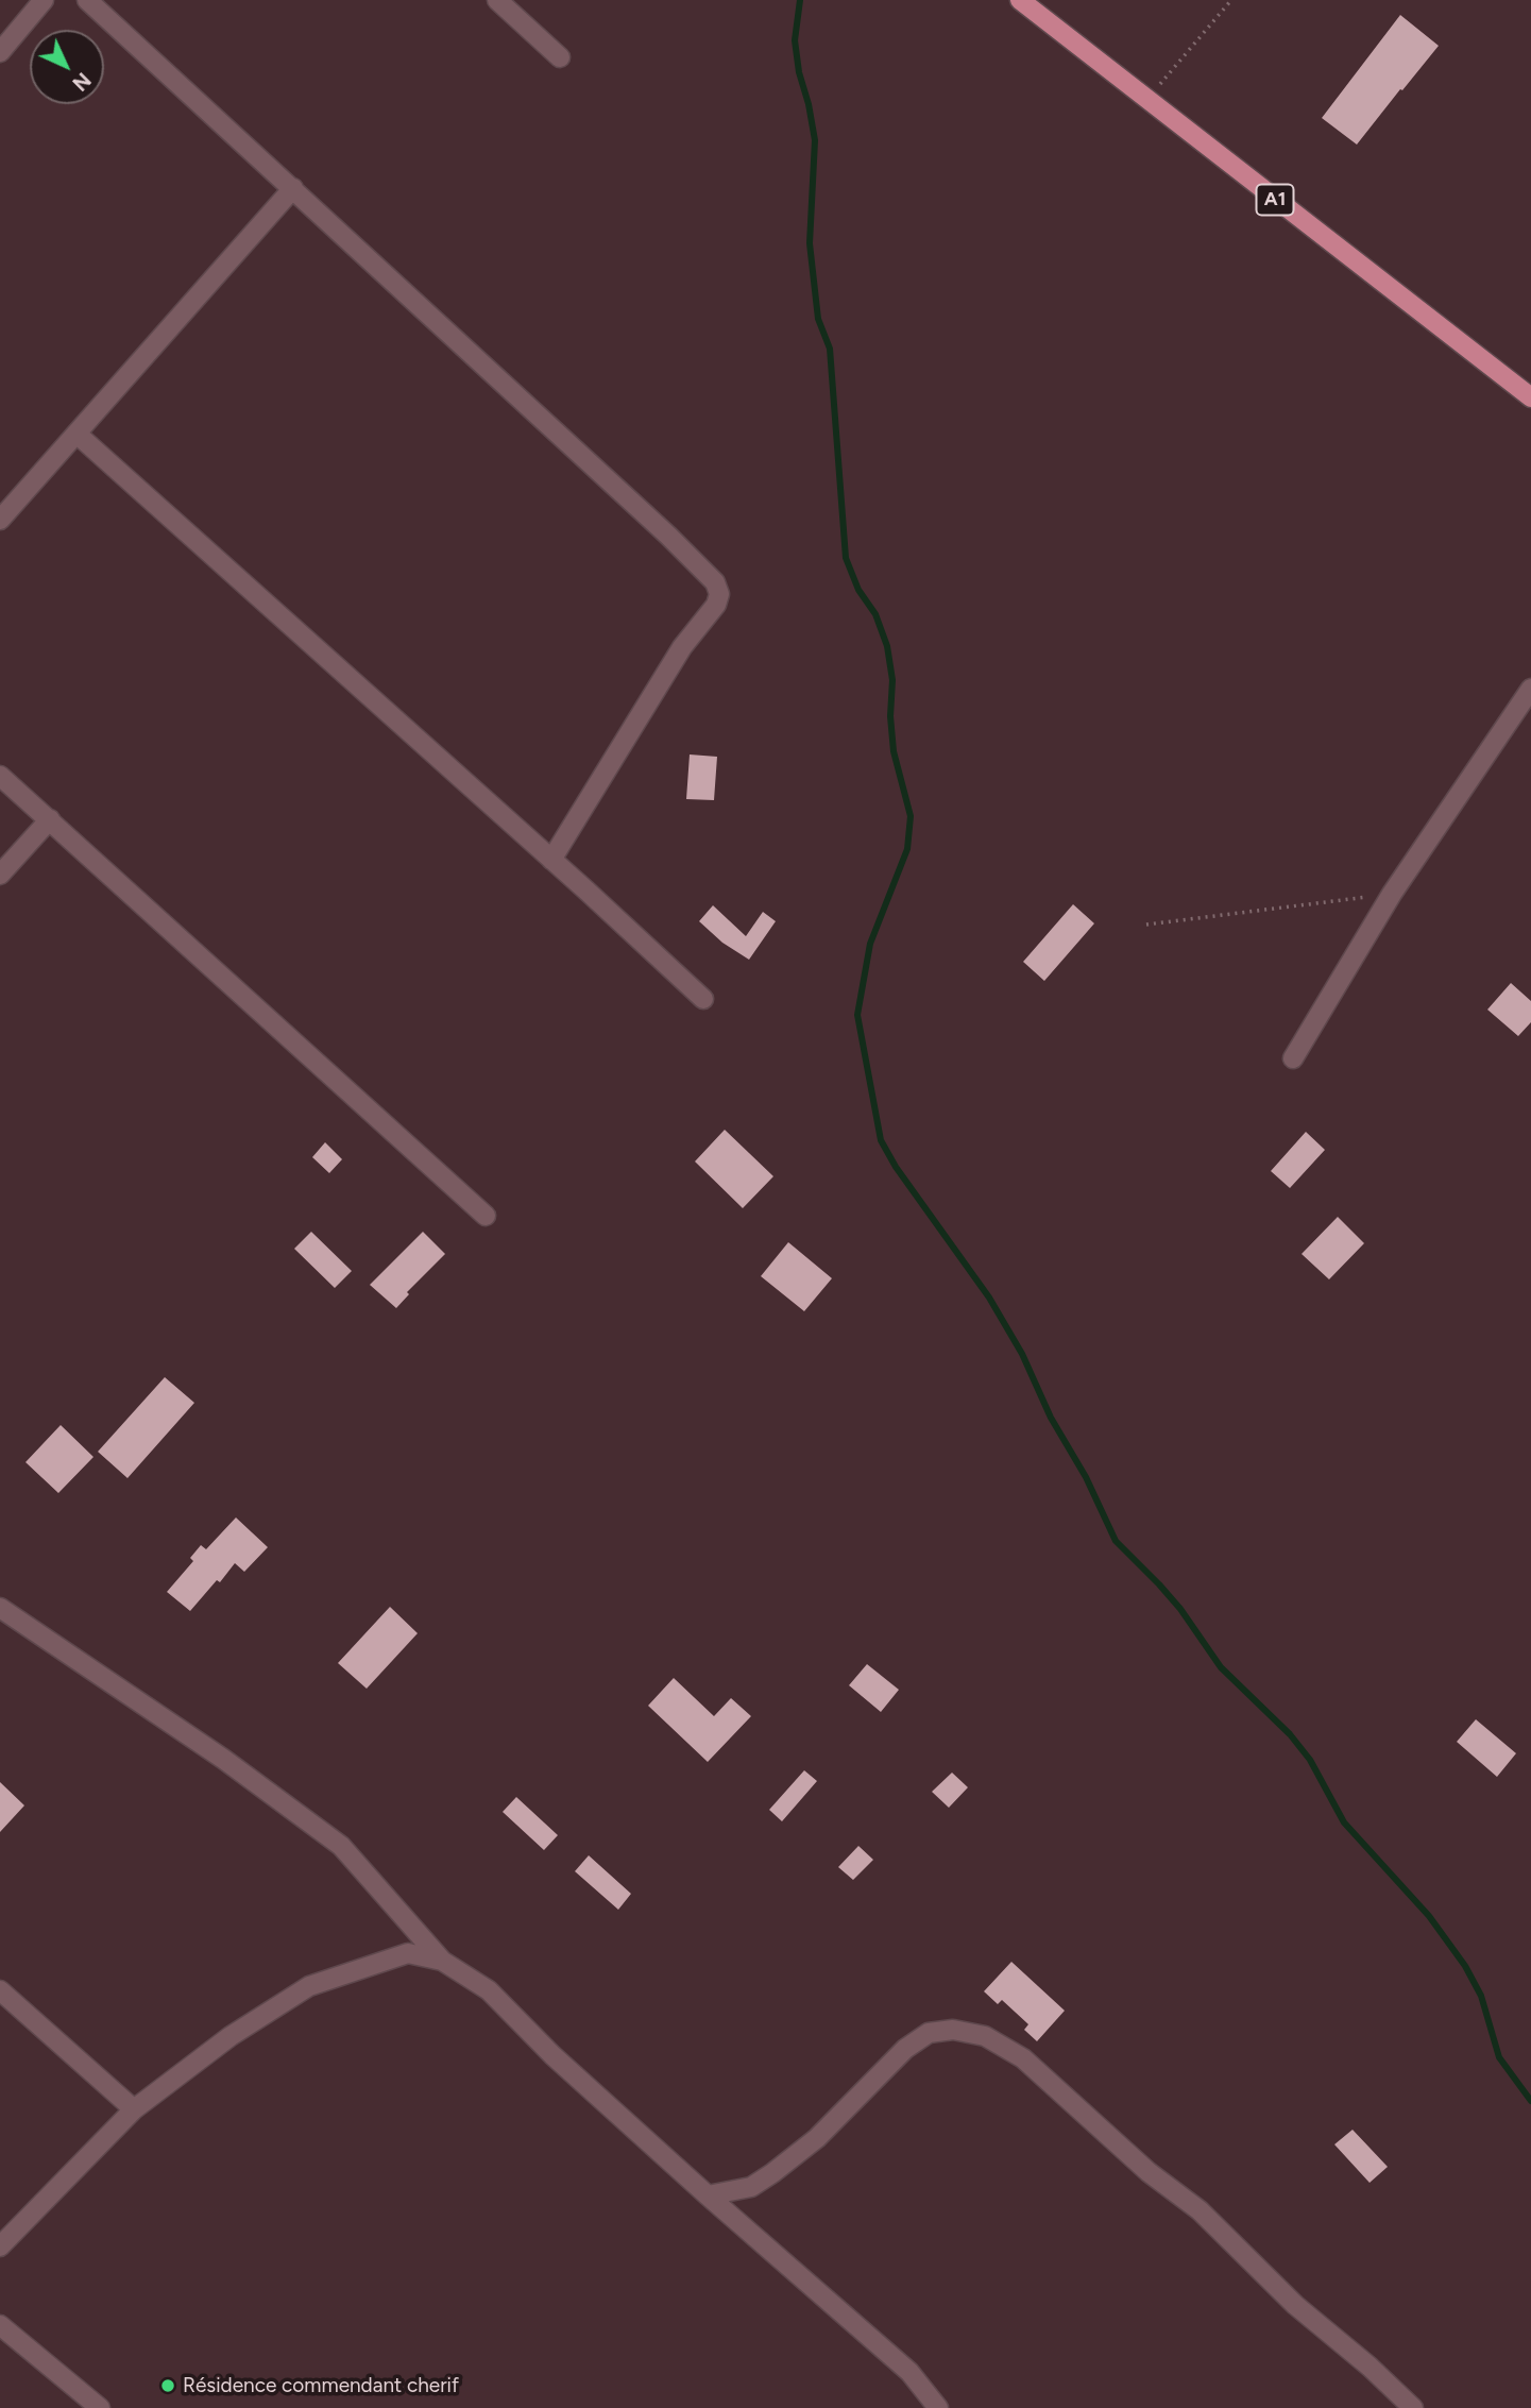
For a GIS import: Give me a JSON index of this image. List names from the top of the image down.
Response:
{
  "streets": {
    "main road": ["A1"]
  },
  "places": ["Résidence commendant cherif"],
  "north": "bottom right"
}
